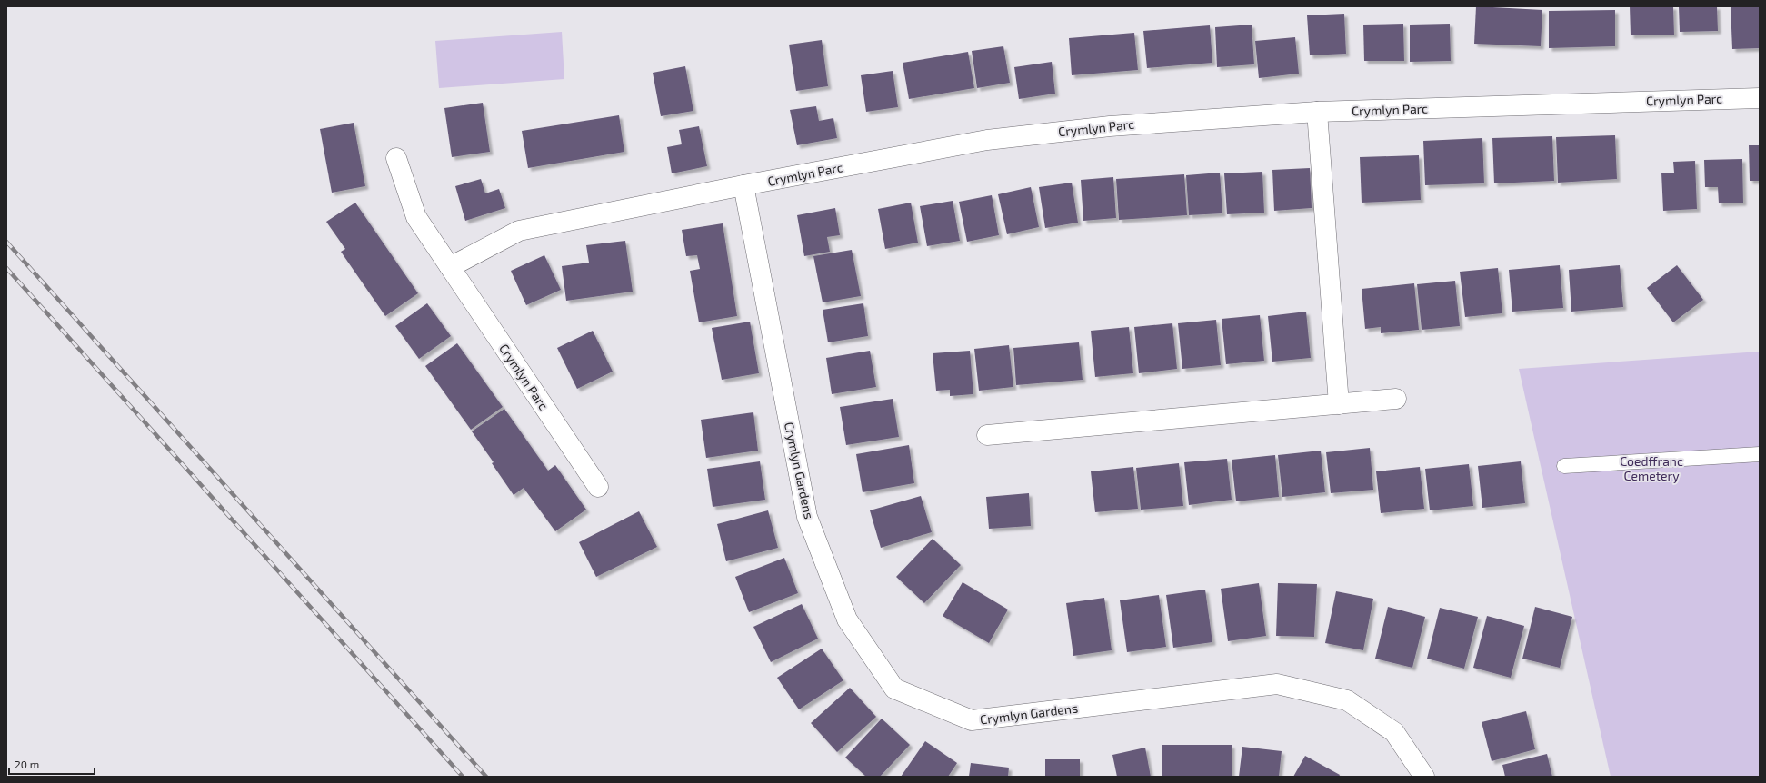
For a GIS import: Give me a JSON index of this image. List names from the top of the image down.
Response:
{
  "streets": {
    "street": ["Crymlyn Parc", "Crymlyn Gardens"]
  },
  "crossings": [
    ["Crymlyn Parc", "Crymlyn Gardens"]
  ],
  "parks": ["Coedffranc Cemetery"],
  "scale_bar": "20 m"
}
